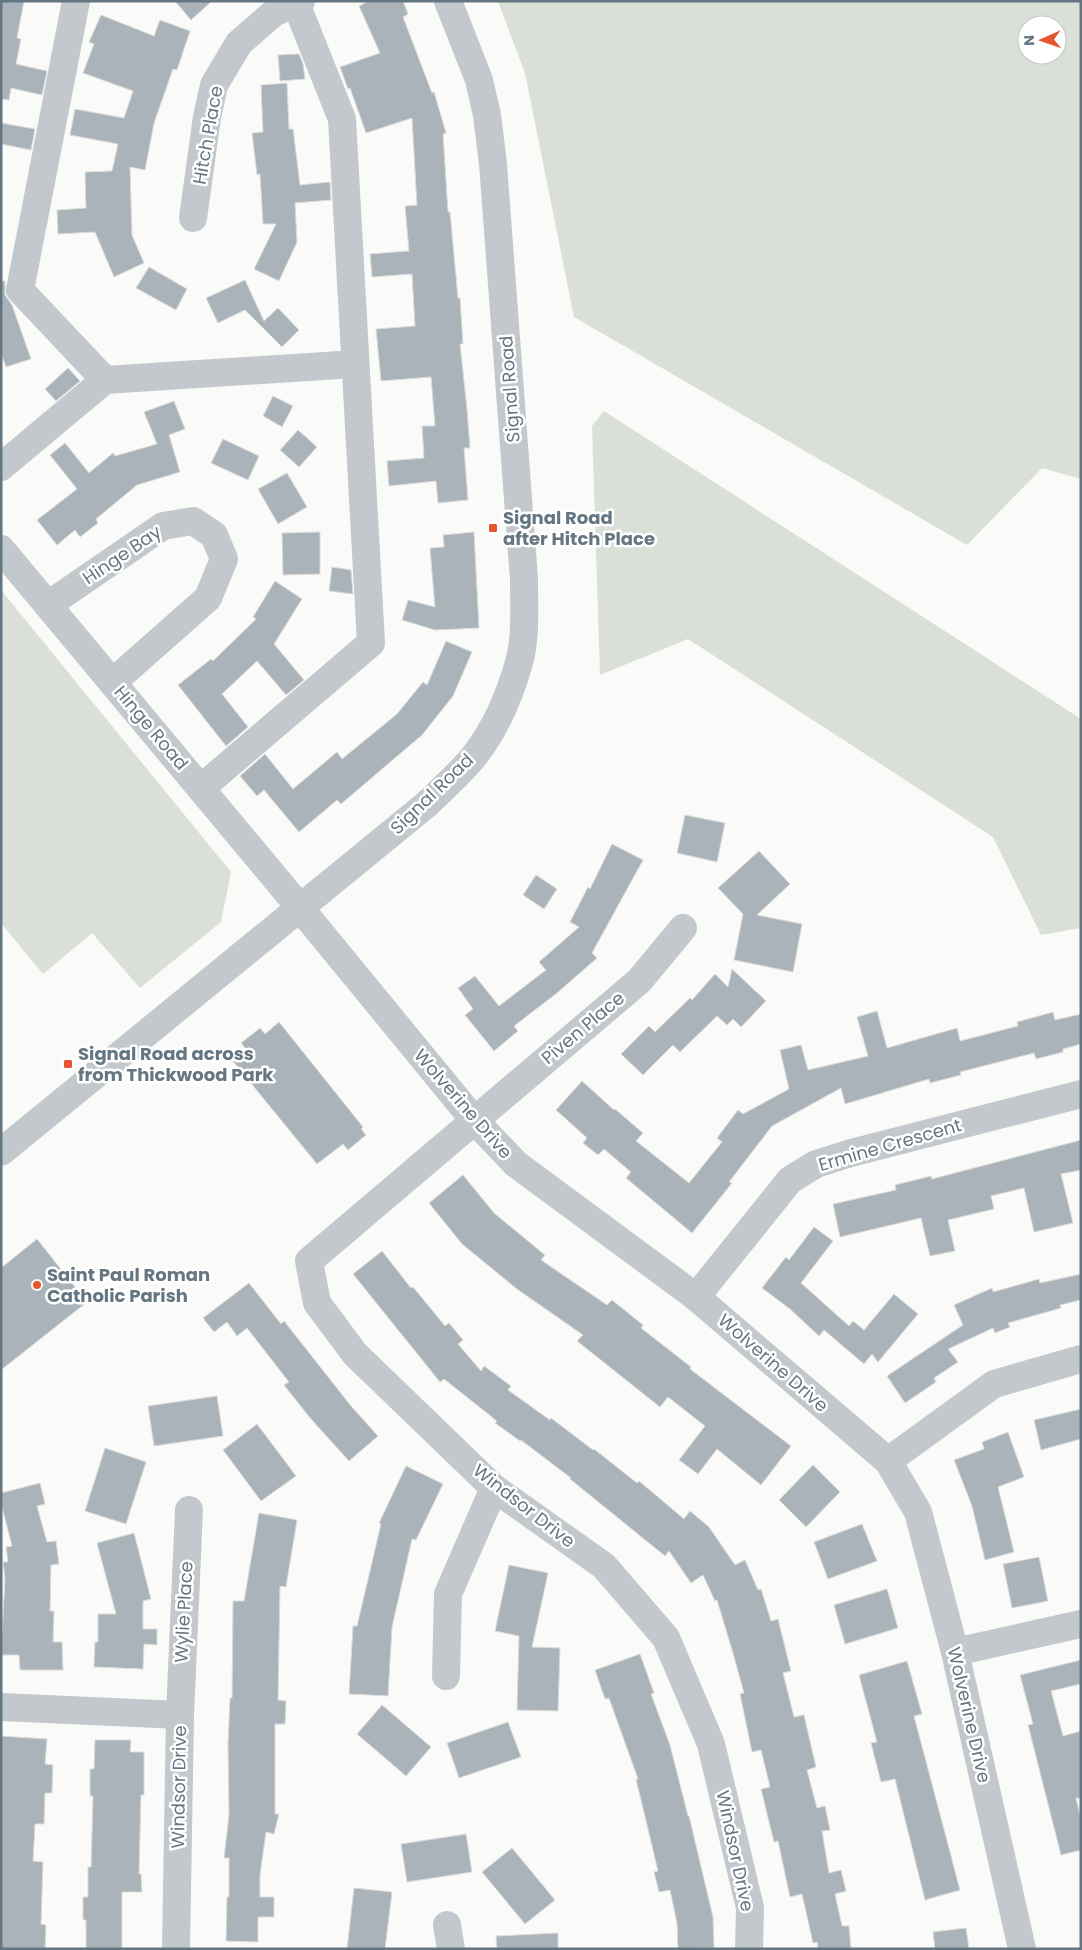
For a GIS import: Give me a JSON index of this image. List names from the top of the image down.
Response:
{
  "streets": {
    "street": [
      "Hitch Place",
      "Signal Road",
      "Hinge Bay",
      "Hinge Road",
      "Piven Place",
      "Wolverine Drive",
      "Ermine Crescent",
      "Windsor Drive",
      "Wylie Place"
    ]
  },
  "crossings": [
    ["Signal Road", "Hinge Road"],
    ["Signal Road", "Wolverine Drive"],
    ["Hinge Bay", "Hinge Road"],
    ["Hinge Road", "Wolverine Drive"],
    ["Piven Place", "Wolverine Drive"],
    ["Piven Place", "Windsor Drive"],
    ["Wolverine Drive", "Ermine Crescent"],
    ["Wolverine Drive", "Windsor Drive"],
    ["Windsor Drive", "Wylie Place"]
  ],
  "places": {
    "transit": ["Signal Road after Hitch Place", "Signal Road across from Thickwood Park"],
    "other": ["Saint Paul Roman Catholic Parish"]
  },
  "north": "left"
}
